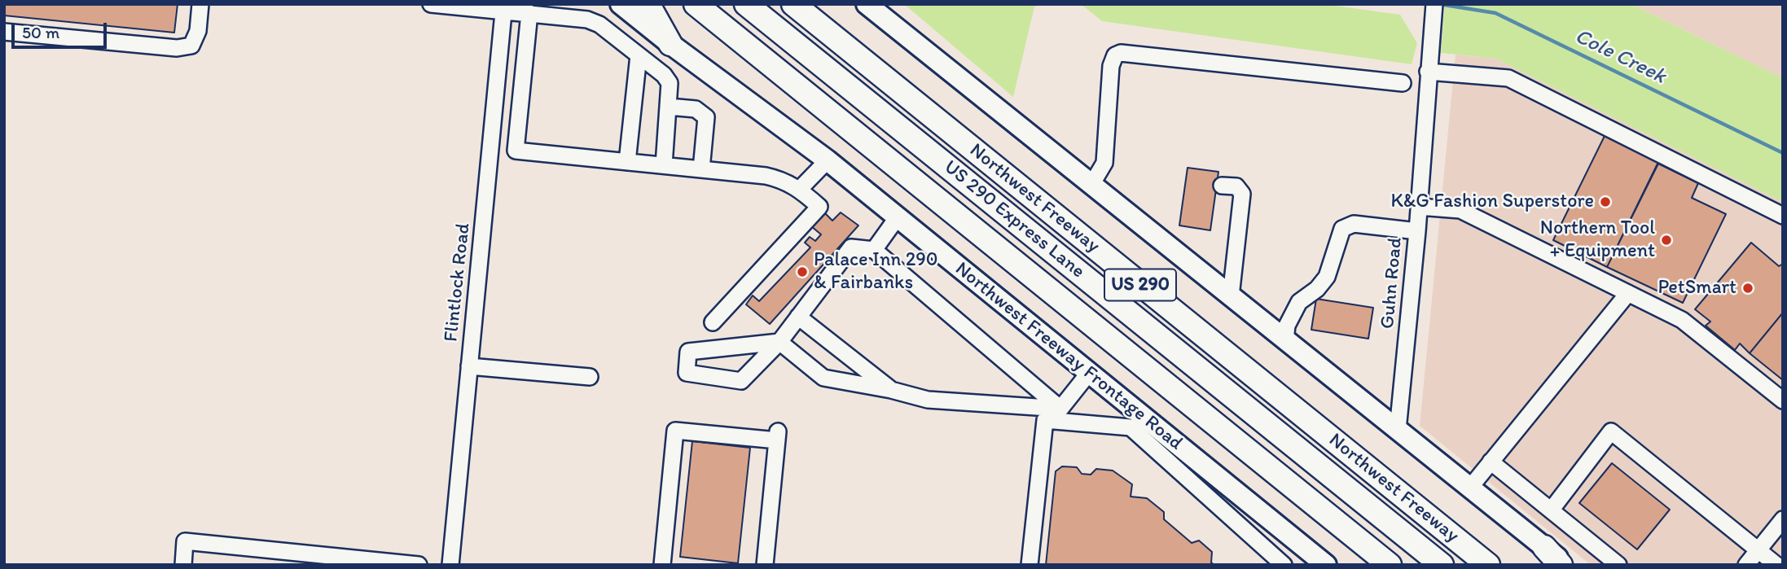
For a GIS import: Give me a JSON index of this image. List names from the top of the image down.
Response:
{
  "streets": {
    "highway": ["Northwest Freeway", "US 290 Express Lane", "US 290"],
    "main road": ["Northwest Freeway Frontage Road"],
    "street": ["Flintlock Road", "Guhn Road"]
  },
  "water": ["Cole Creek"],
  "places": [
    "K&G Fashion Superstore",
    "Northern Tool + Equipment",
    "Palace Inn 290 & Fairbanks",
    "PetSmart"
  ],
  "scale_bar": "50 m"
}
